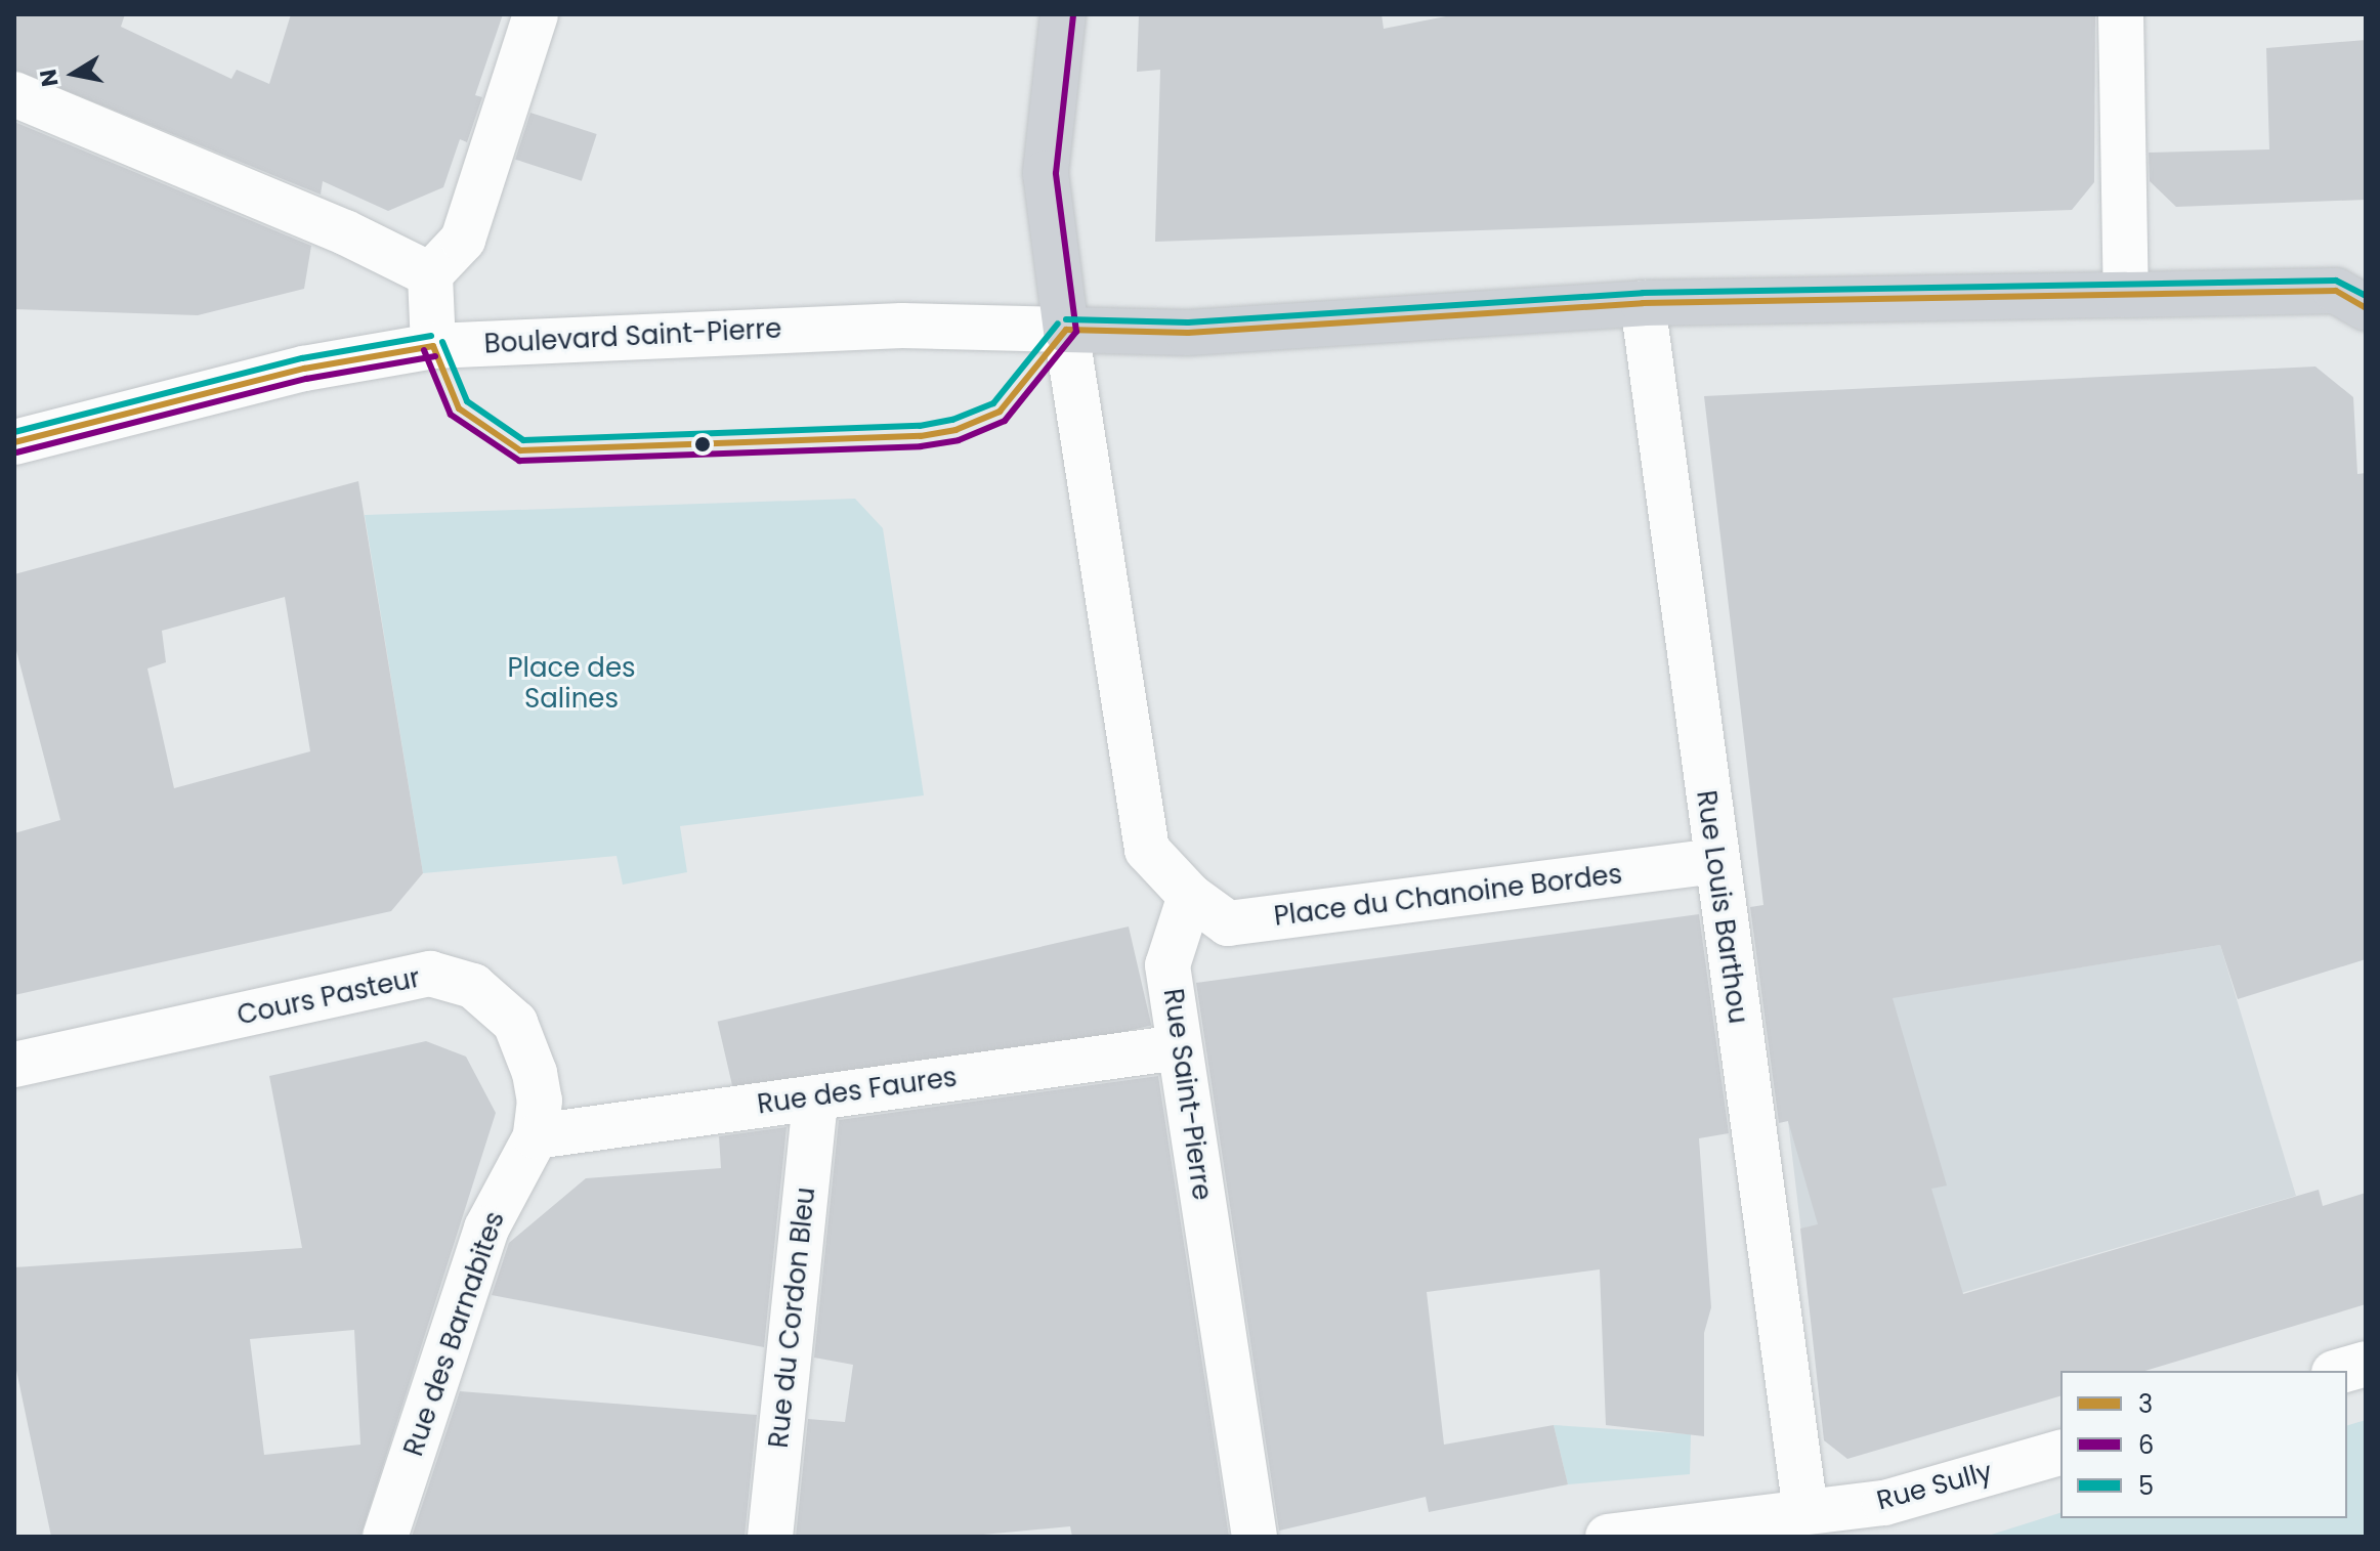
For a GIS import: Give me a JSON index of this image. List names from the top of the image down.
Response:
{
  "streets": {
    "street": [
      "Boulevard Saint-Pierre",
      "Place du Chanoine Bordes",
      "Rue Louis Barthou",
      "Cours Pasteur",
      "Rue des Faures",
      "Rue Saint-Pierre",
      "Rue du Cordon Bleu",
      "Rue des Barnabites",
      "Rue Sully"
    ]
  },
  "crossings": [
    ["Place du Chanoine Bordes", "Rue Louis Barthou"],
    ["Place du Chanoine Bordes", "Rue Saint-Pierre"],
    ["Rue Louis Barthou", "Rue Sully"],
    ["Cours Pasteur", "Rue des Faures"],
    ["Cours Pasteur", "Rue des Barnabites"],
    ["Rue des Faures", "Rue Saint-Pierre"],
    ["Rue des Faures", "Rue du Cordon Bleu"],
    ["Rue des Faures", "Rue des Barnabites"]
  ],
  "parks": ["Place des Salines"],
  "lines": ["transit line 6", "transit line 5", "transit line 3"],
  "legend": ["3", "6", "5"],
  "north": "left"
}
